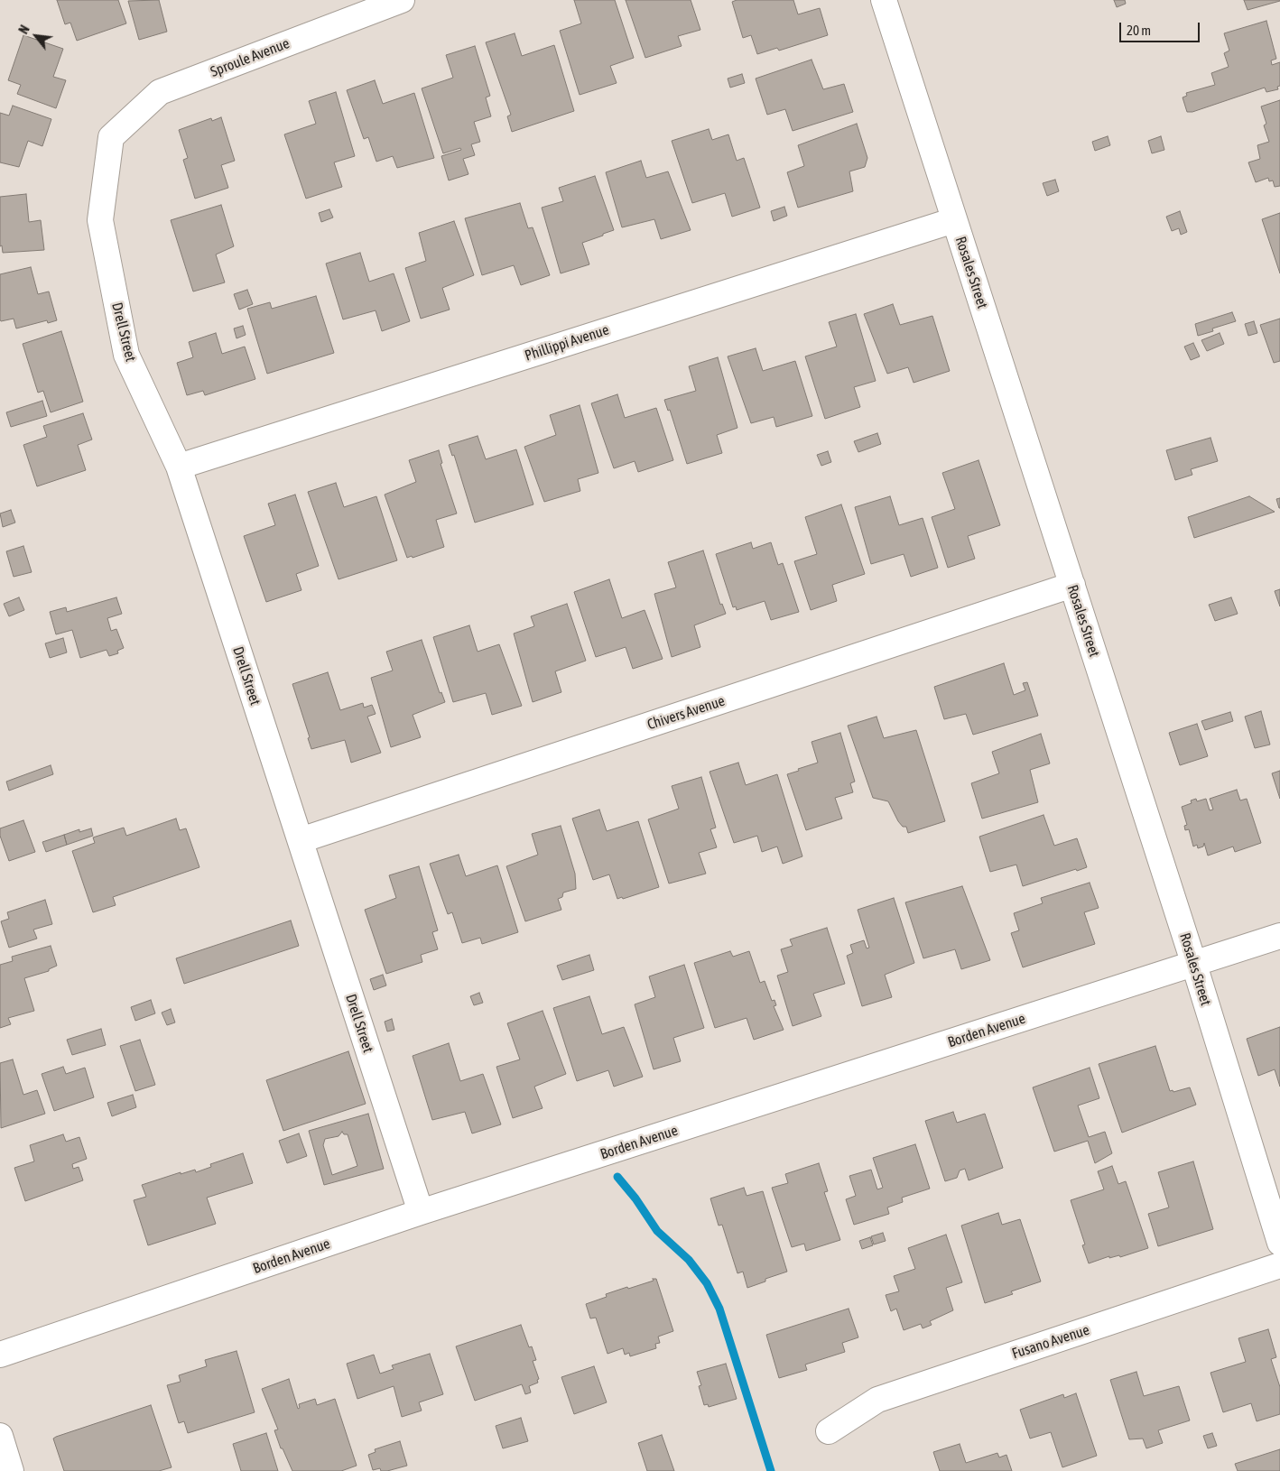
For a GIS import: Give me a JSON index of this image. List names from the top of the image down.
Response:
{
  "streets": {
    "street": [
      "Sproule Avenue",
      "Rosales Street",
      "Drell Street",
      "Phillippi Avenue",
      "Chivers Avenue",
      "Borden Avenue",
      "Fusano Avenue"
    ]
  },
  "crossings": [
    ["Sproule Avenue", "Drell Street"],
    ["Rosales Street", "Phillippi Avenue"],
    ["Rosales Street", "Chivers Avenue"],
    ["Rosales Street", "Borden Avenue"],
    ["Drell Street", "Phillippi Avenue"],
    ["Drell Street", "Chivers Avenue"],
    ["Drell Street", "Borden Avenue"]
  ],
  "scale_bar": "20 m",
  "north": "top left"
}
